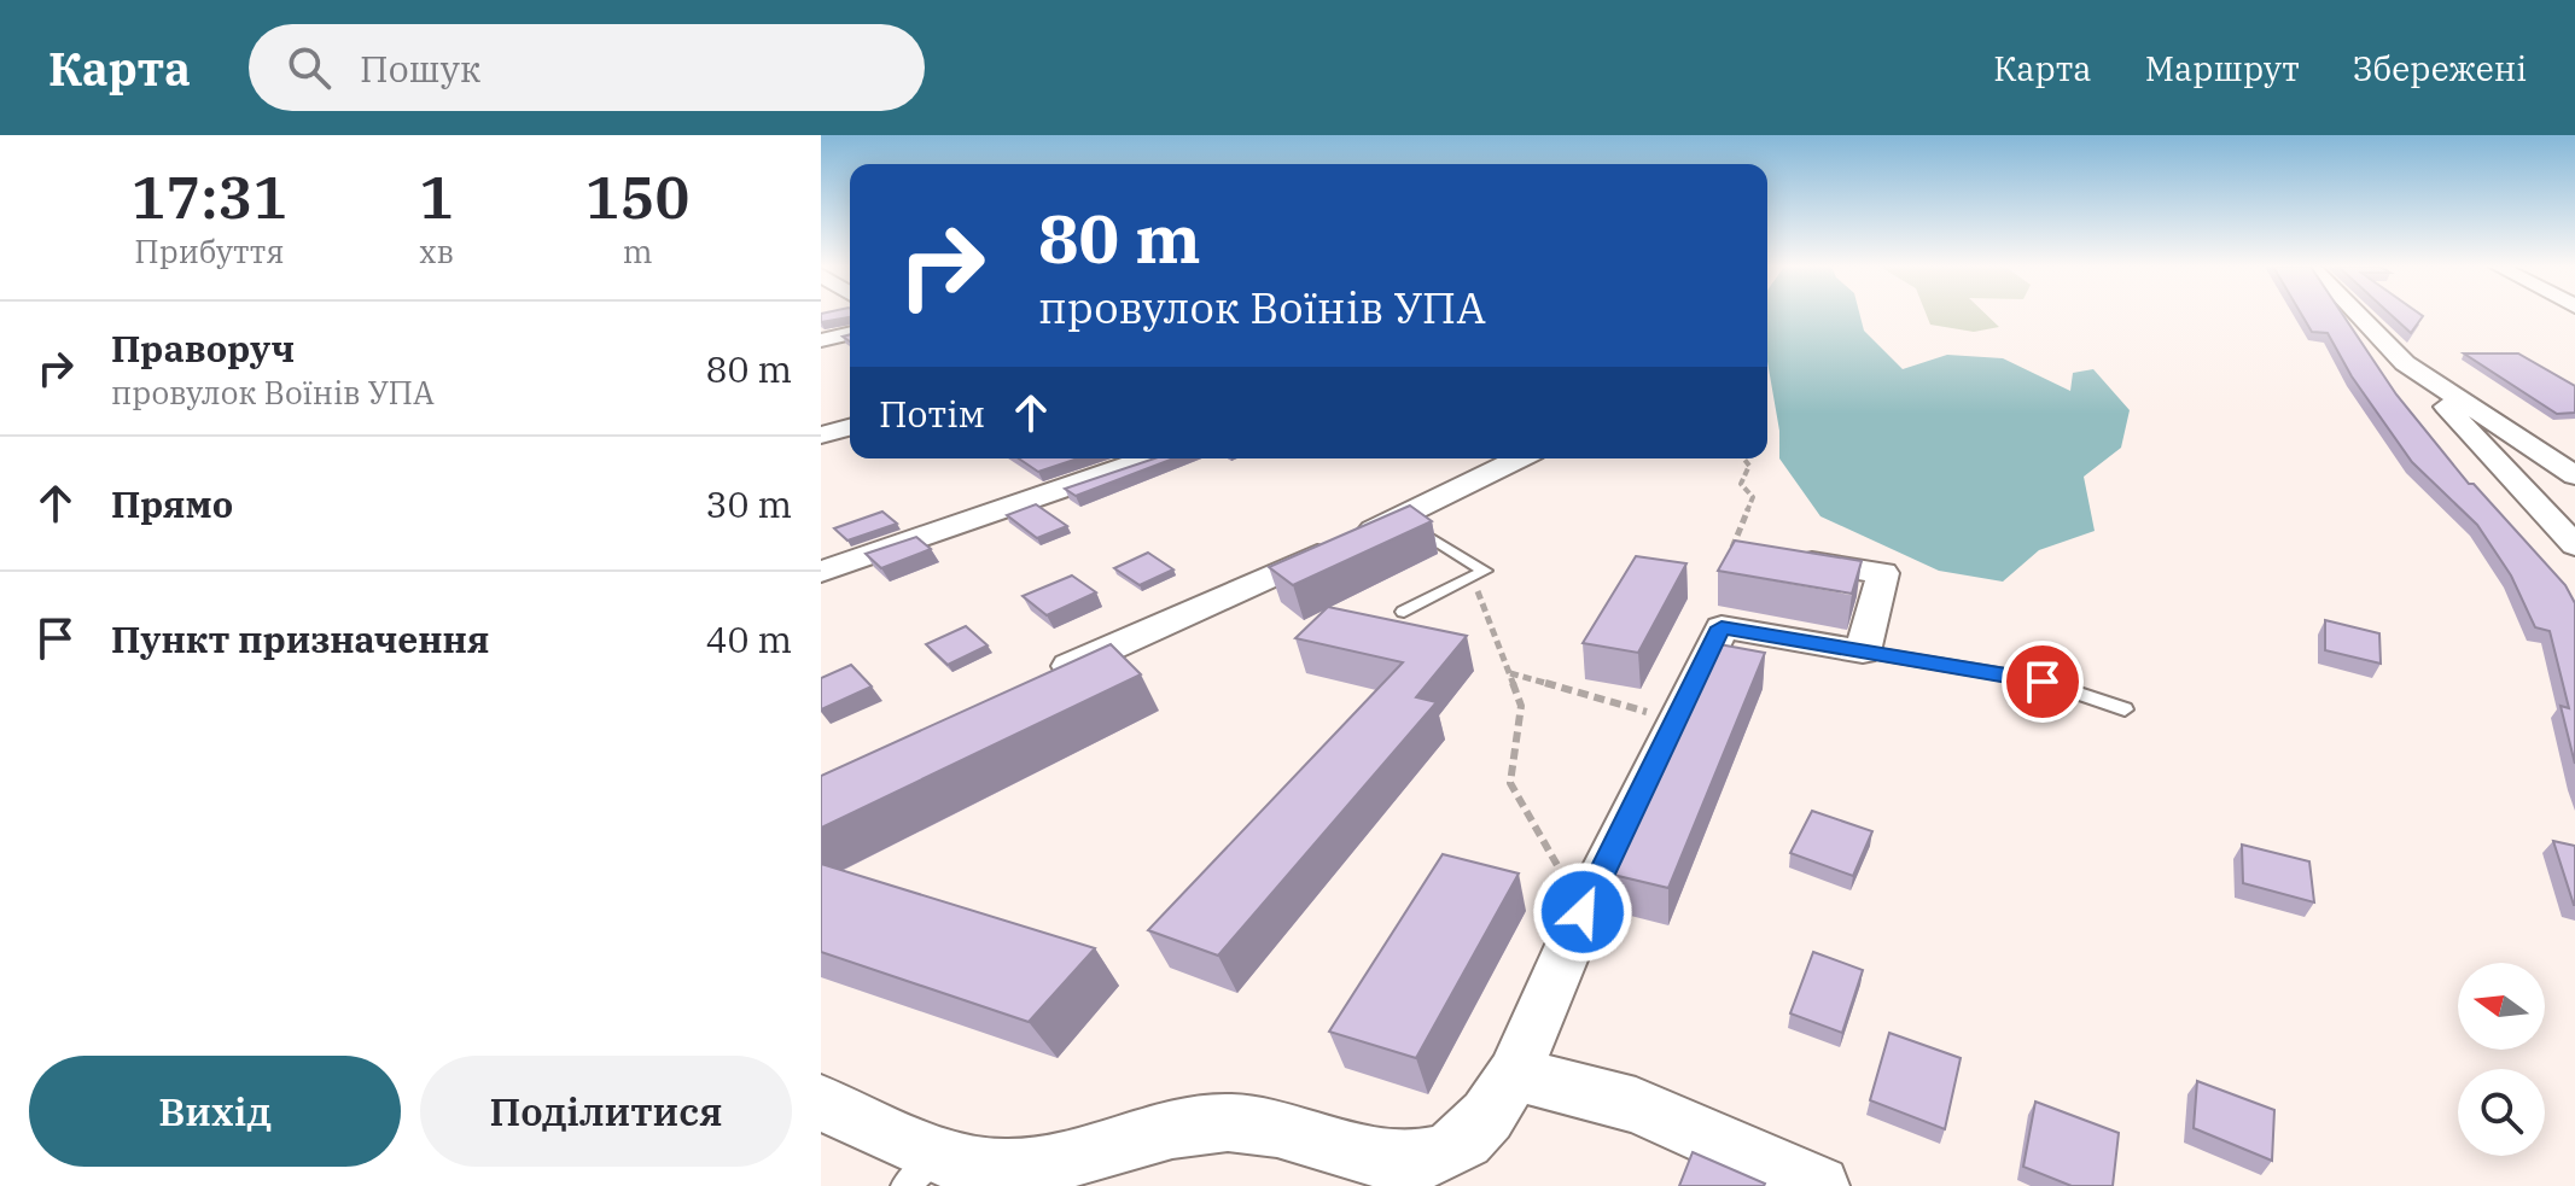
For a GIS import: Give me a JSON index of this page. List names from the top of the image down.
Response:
{
  "north": "left",
  "page": {
    "header": "Карта",
    "search": "Пошук",
    "nav": ["Карта", "Маршрут", "Збережені"],
    "eta": [
      "17:31",
      "Прибуття",
      "1",
      "хв",
      "150",
      "m"
    ],
    "turn": ["80 m", "провулок Воїнів УПА"],
    "list": [
      {
        "name": "Праворуч",
        "note": "провулок Воїнів УПА",
        "value": "80 m"
      },
      {
        "name": "Прямо",
        "value": "30 m"
      },
      {
        "name": "Пункт призначення",
        "value": "40 m"
      }
    ],
    "then": "Потім",
    "buttons": ["Вихід", "Поділитися"]
  }
}
